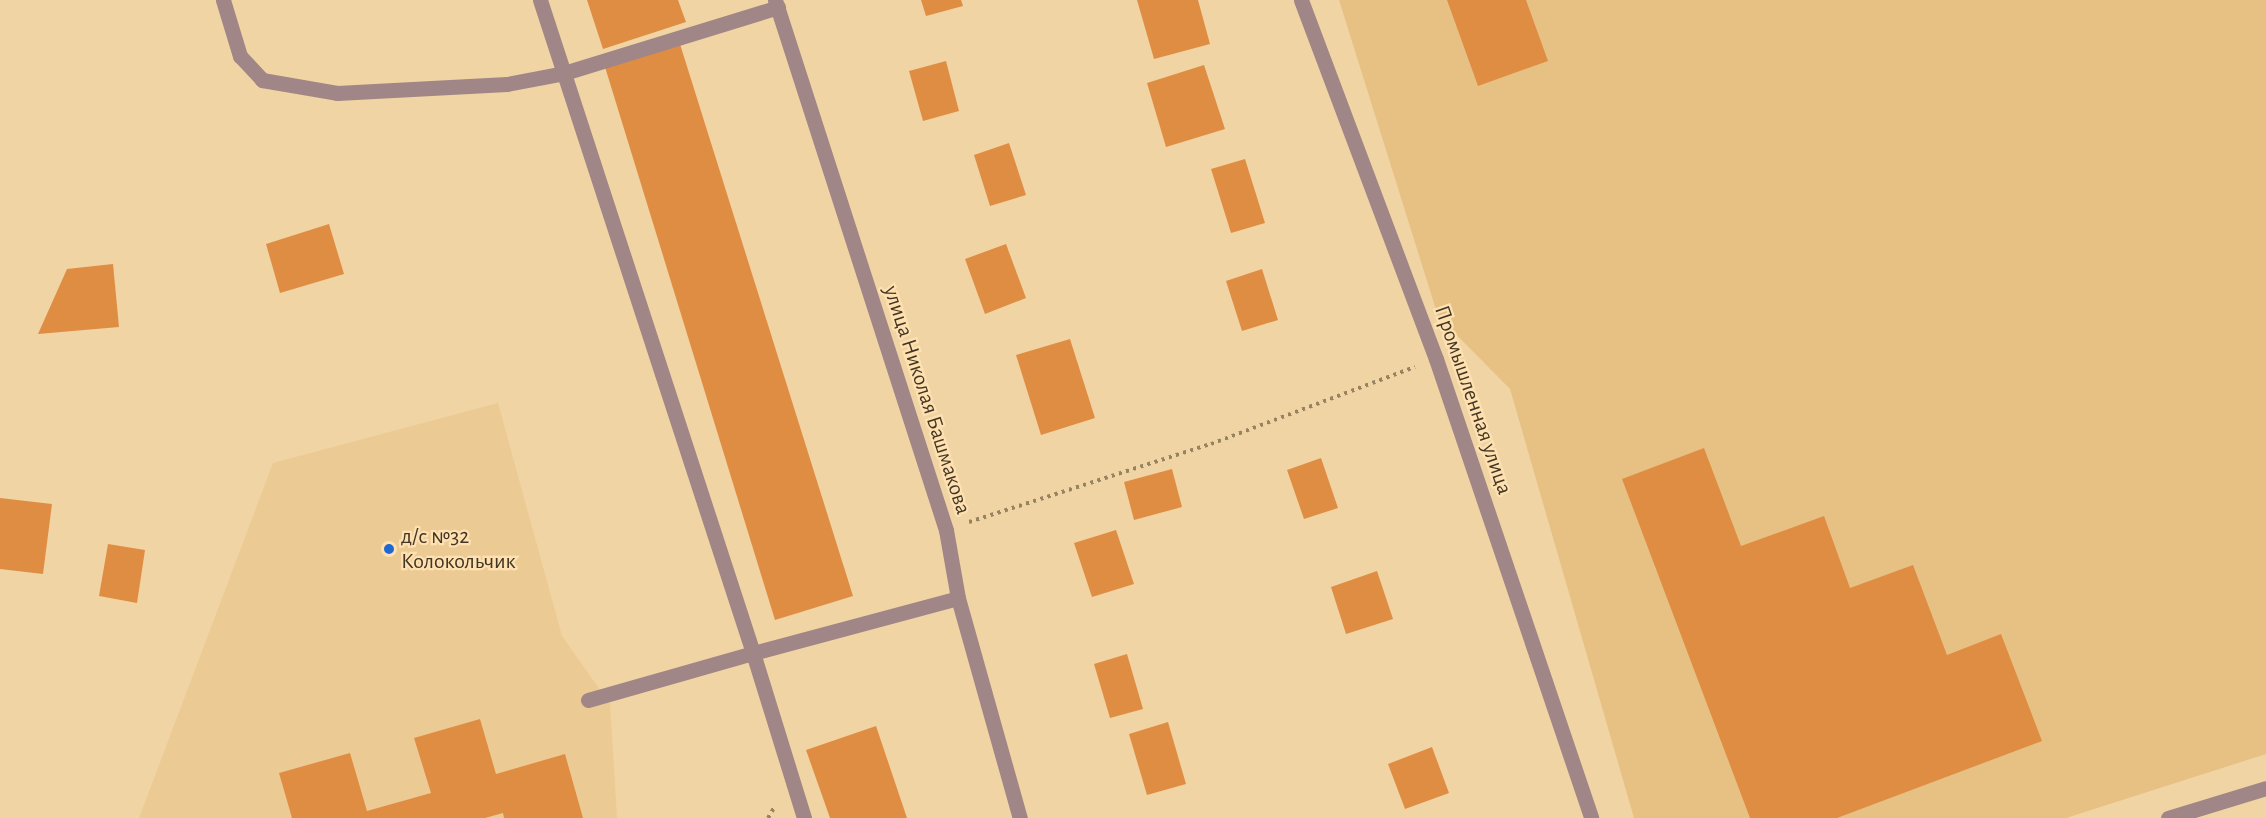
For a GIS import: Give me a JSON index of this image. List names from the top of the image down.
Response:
{
  "streets": {
    "street": ["улица Николая Башмакова", "Промышленная улица"]
  },
  "places": ["д/с №32 Колокольчик"]
}
